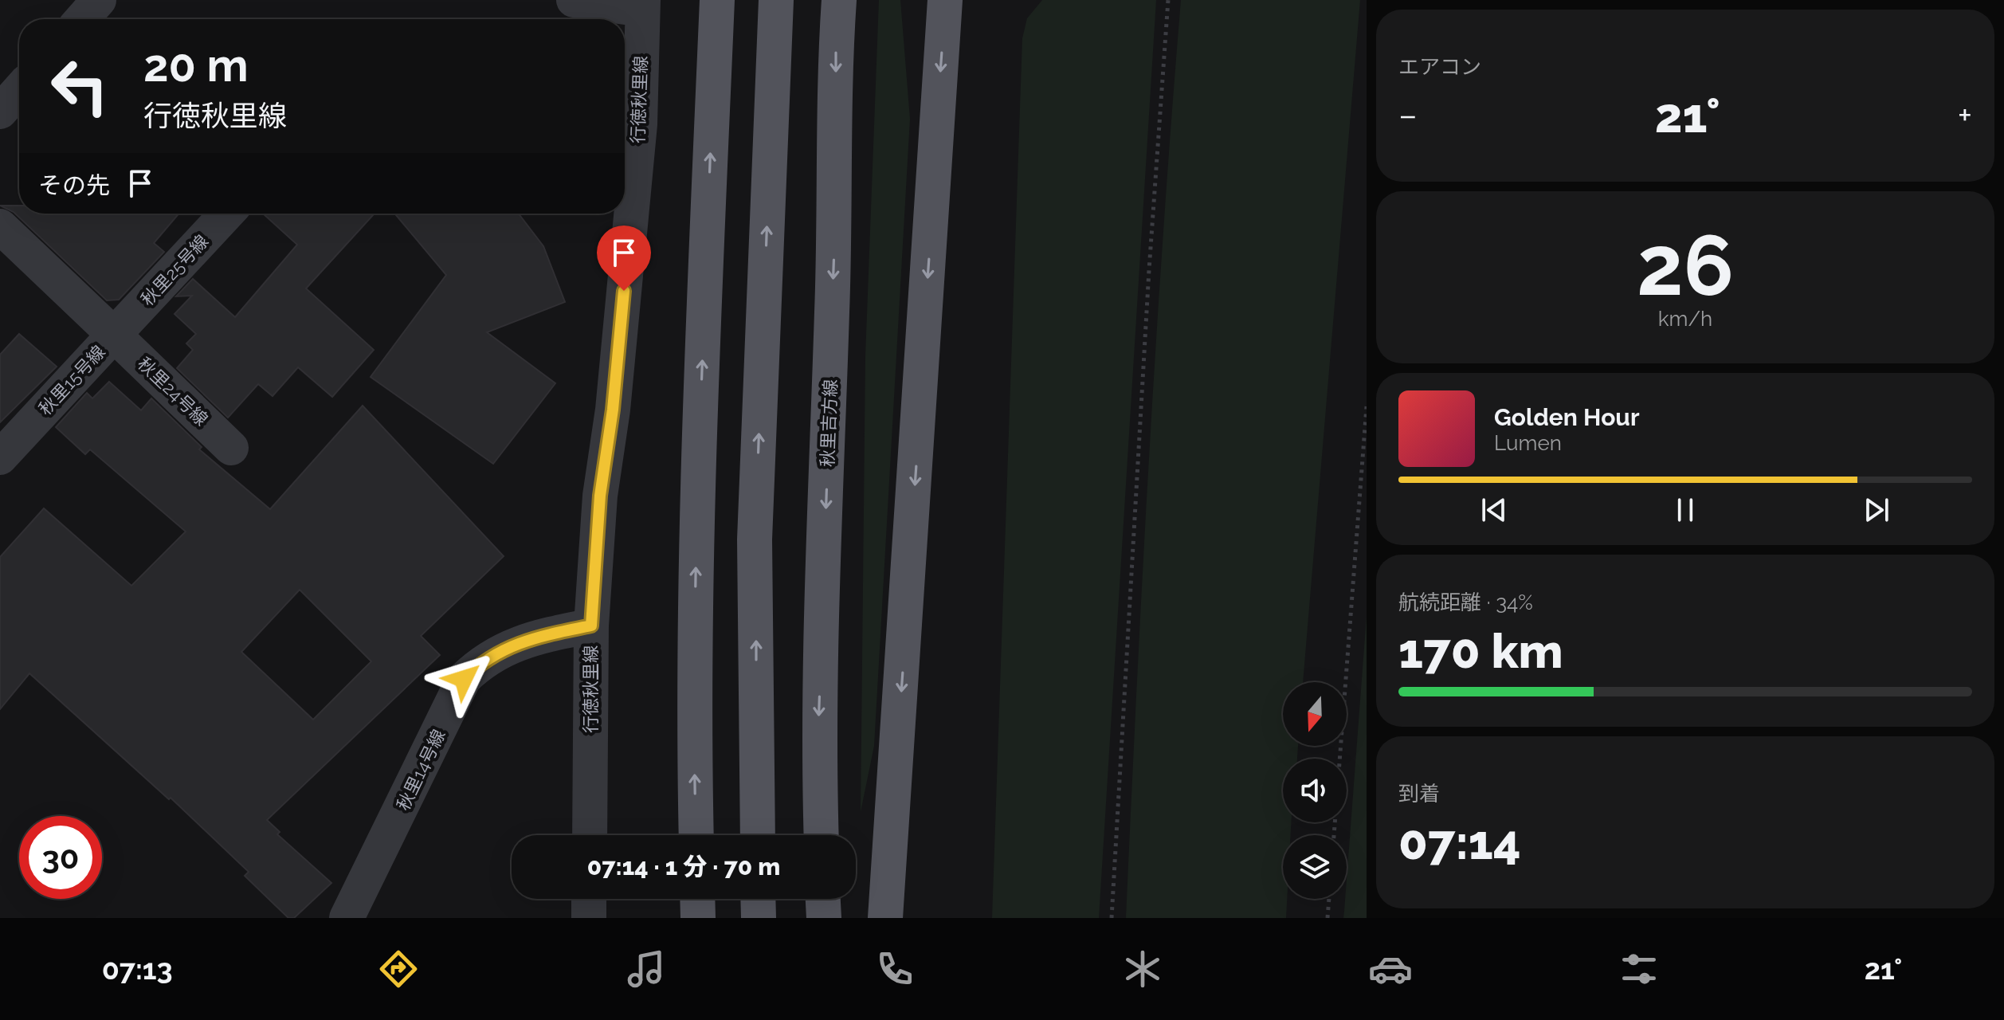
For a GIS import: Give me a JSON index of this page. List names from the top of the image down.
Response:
{
  "streets": {
    "main road": ["秋里吉方線"],
    "street": [
      "行徳秋里線",
      "秋里25号線",
      "秋里15号線",
      "秋里24号線",
      "秋里14号線"
    ]
  },
  "crossings": [
    ["行徳秋里線", "秋里14号線"],
    ["秋里25号線", "秋里15号線"],
    ["秋里25号線", "秋里24号線"],
    ["秋里15号線", "秋里24号線"]
  ],
  "north": "bottom",
  "page": {
    "tile": [
      "エアコン",
      ["26", "km/h"],
      ["航続距離 · 34%", "170 km"],
      ["到着", "07:14"]
    ],
    "turn": ["20 m", "行徳秋里線"],
    "heat": ["−", "21°", "+"],
    "then": "その先",
    "song": ["Golden Hour", "Lumen"],
    "limit": "30",
    "trip": "07:14 · 1 分 · 70 m",
    "tabs": ["07:13", "21°"]
  }
}
